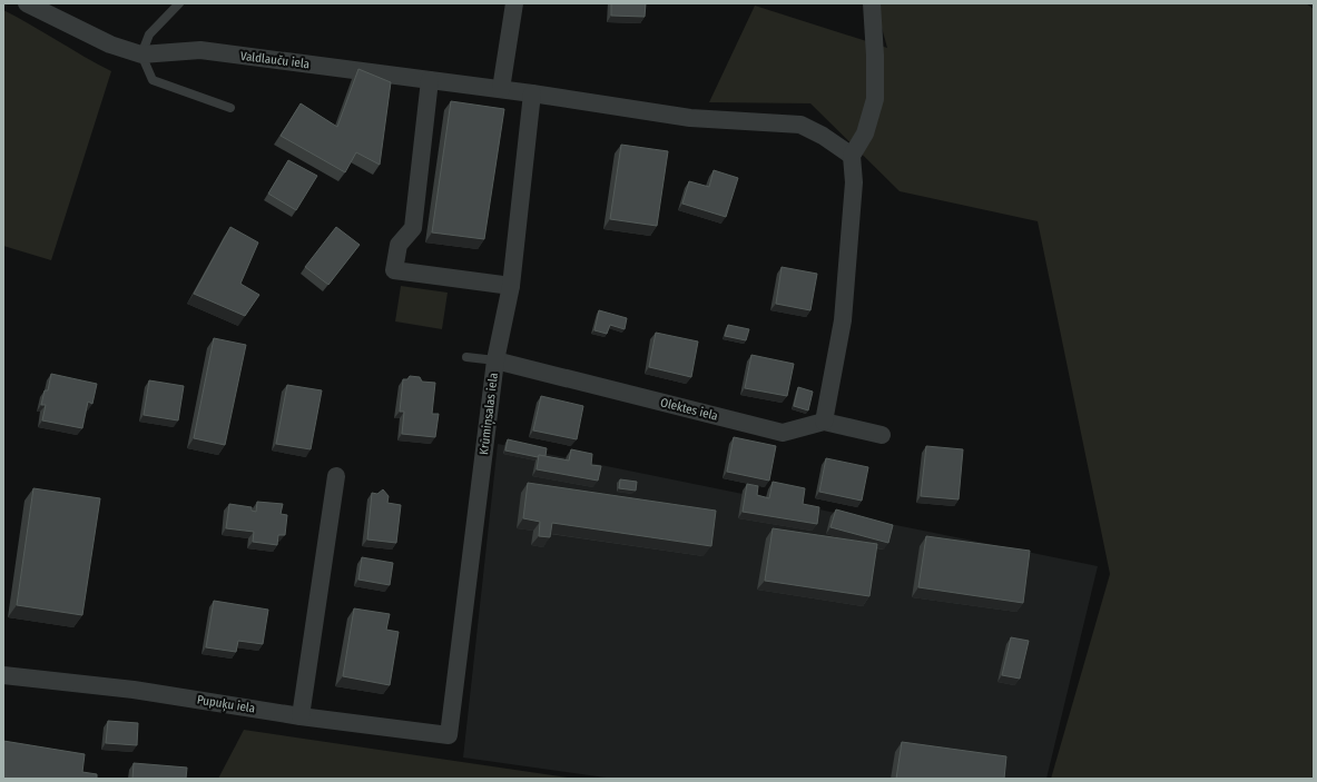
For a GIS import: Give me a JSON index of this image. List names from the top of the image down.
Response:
{
  "streets": {
    "street": [
      "Valdlauču iela",
      "Olektes iela",
      "Krūmiņsalas iela",
      "Pupuķu iela"
    ]
  },
  "crossings": [
    ["Valdlauču iela", "Krūmiņsalas iela"],
    ["Olektes iela", "Krūmiņsalas iela"],
    ["Krūmiņsalas iela", "Pupuķu iela"]
  ]
}
